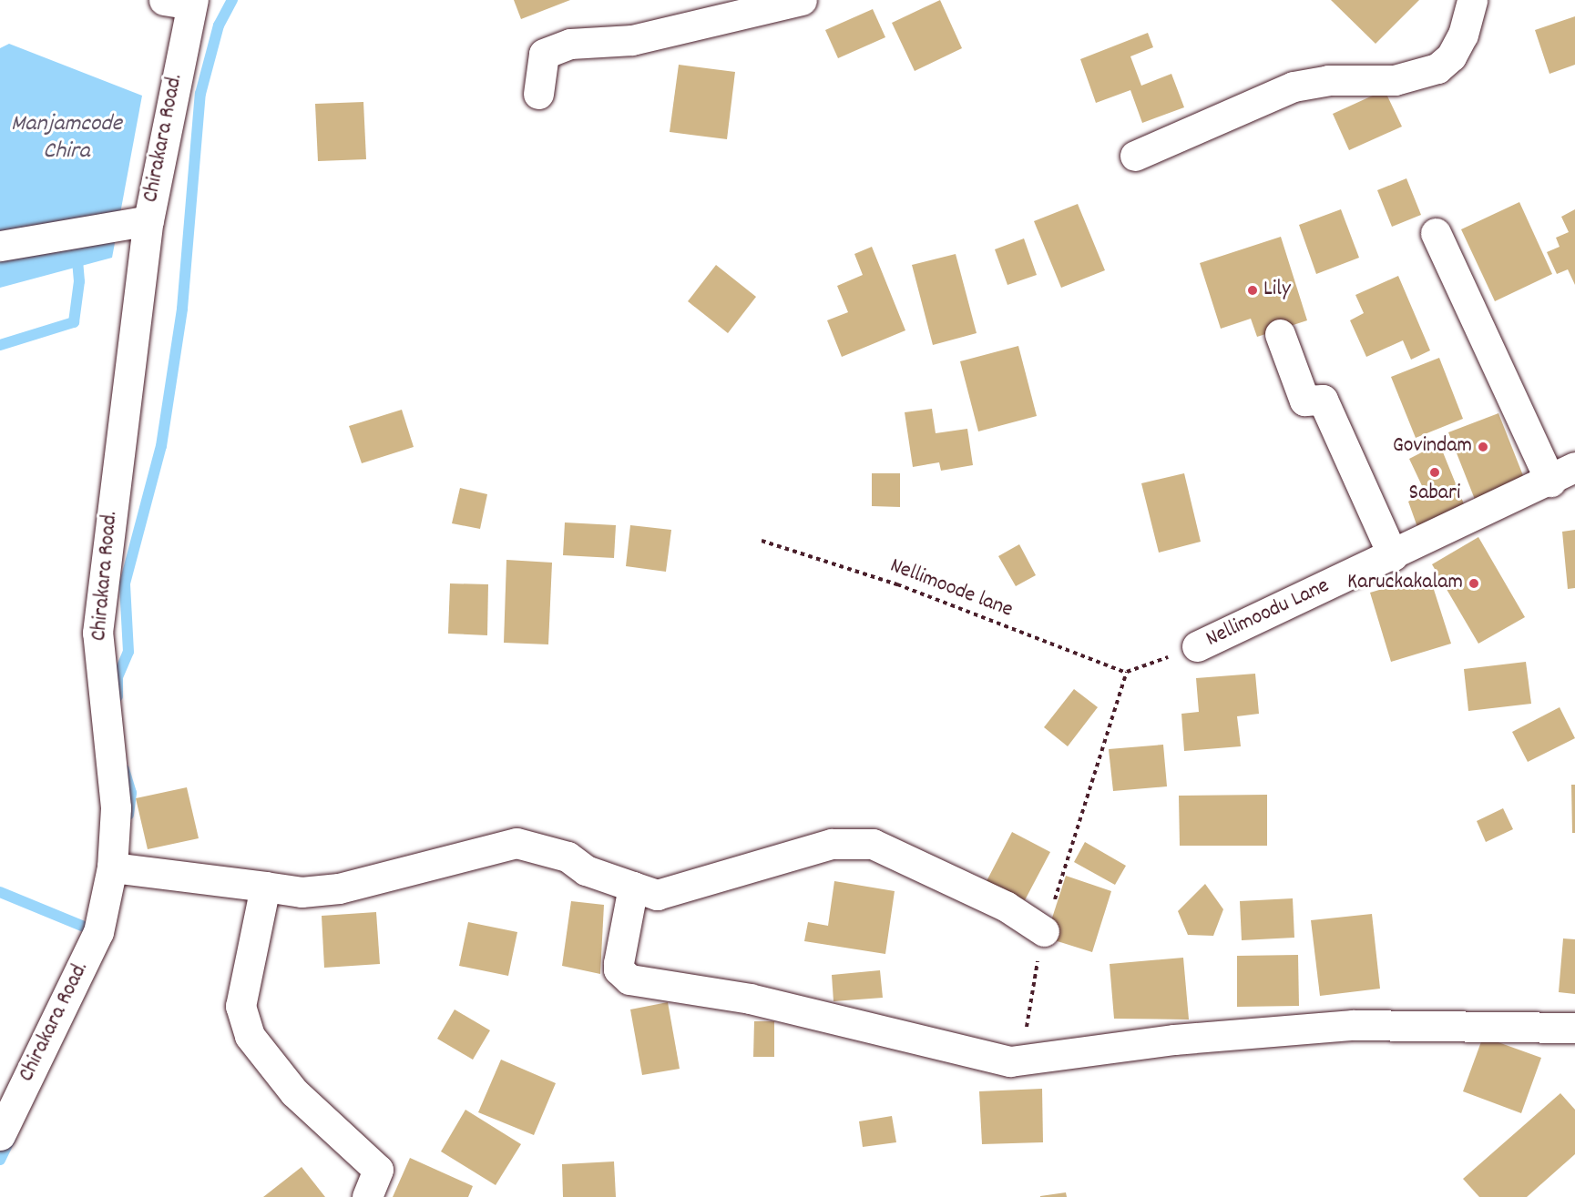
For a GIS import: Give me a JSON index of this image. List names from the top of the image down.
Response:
{
  "streets": {
    "street": ["Chirakara Road.", "Nellimoodu Lane"],
    "path": ["Nellimoode lane"]
  },
  "water": ["Manjamcode Chira"],
  "places": [
    "Lily",
    "Govindam",
    "Sabari",
    "Karuckakalam"
  ]
}
